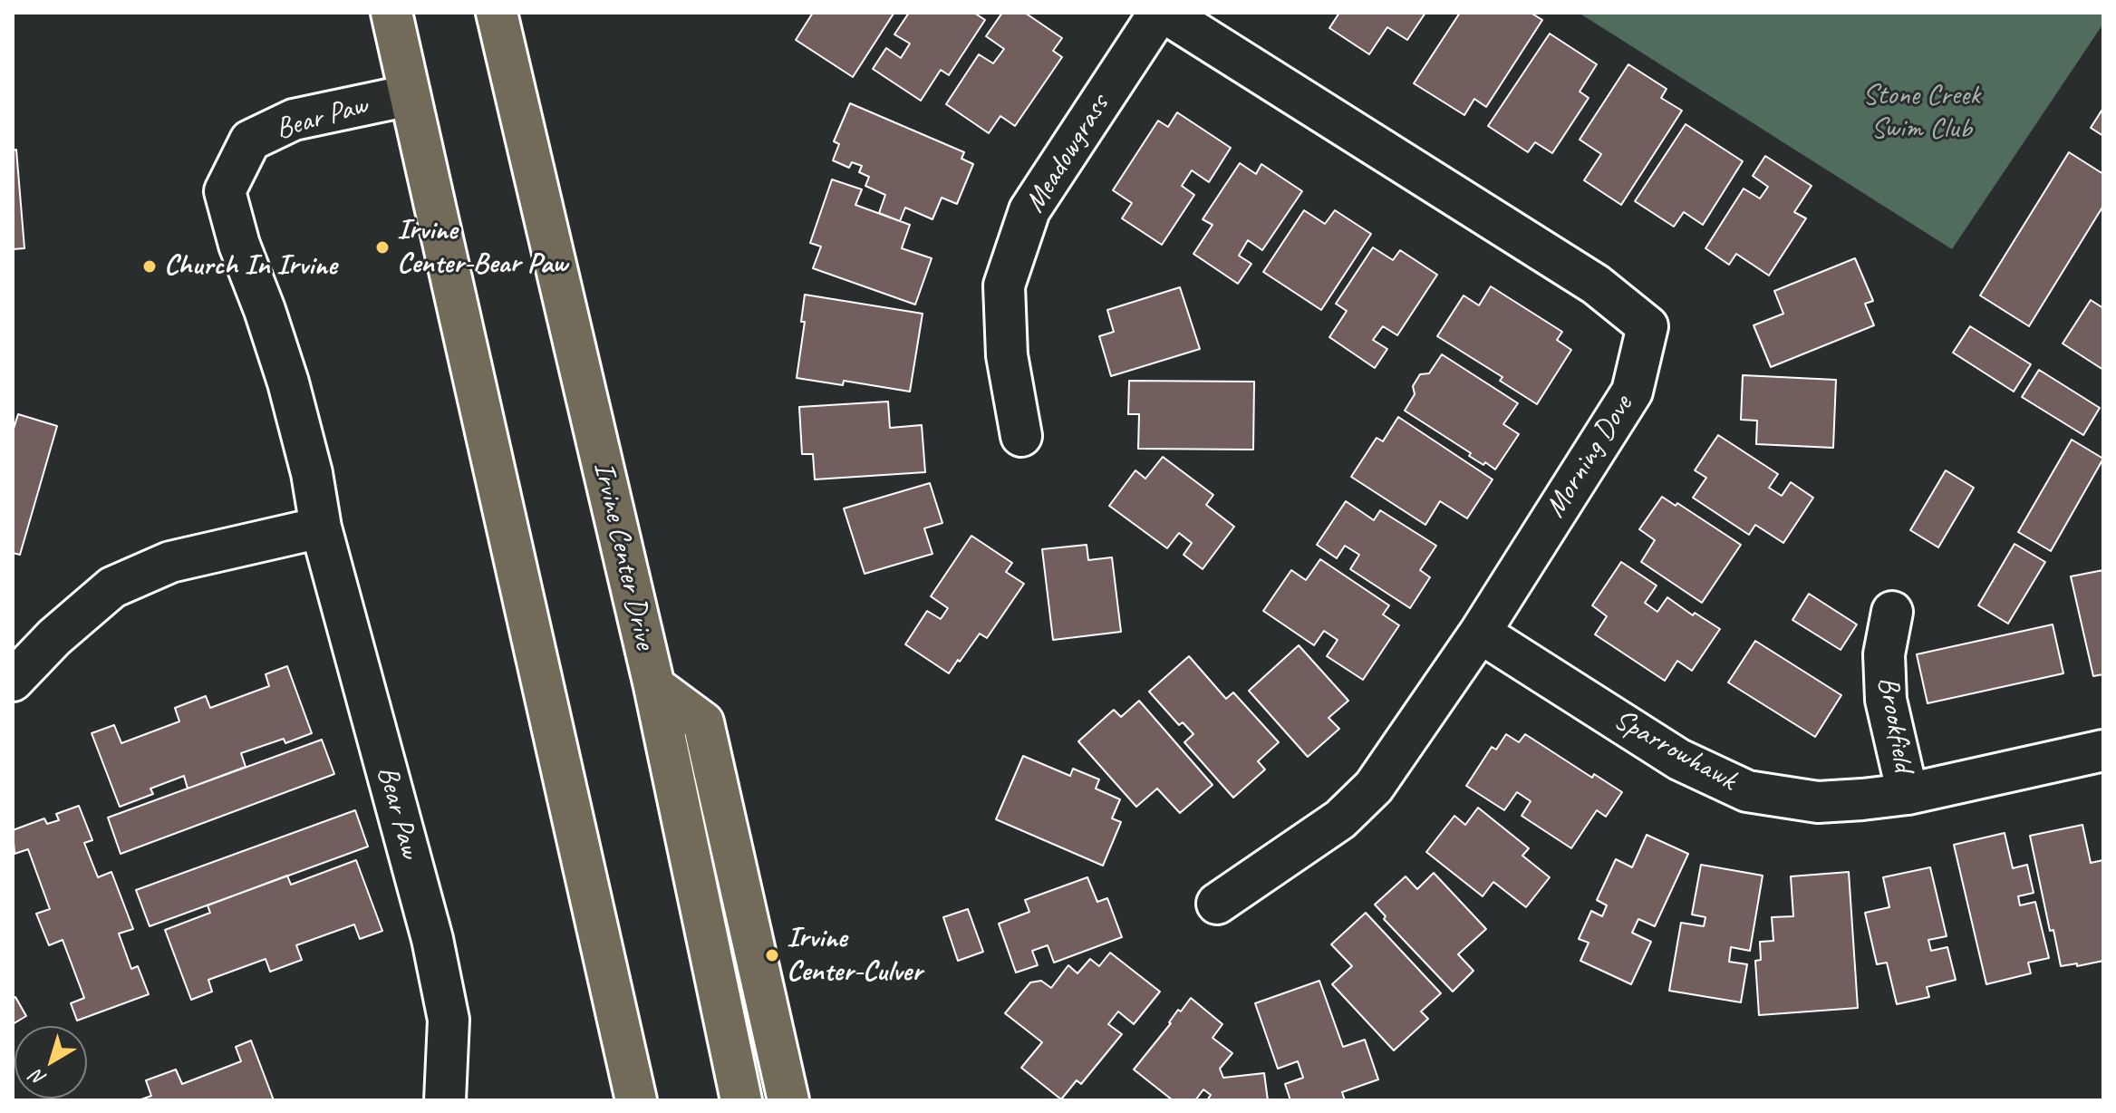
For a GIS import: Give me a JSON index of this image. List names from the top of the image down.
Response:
{
  "streets": {
    "main road": ["Irvine Center Drive"],
    "street": [
      "Bear Paw",
      "Meadowgrass",
      "Morning Dove",
      "Brookfield",
      "Sparrowhawk"
    ]
  },
  "crossings": [
    ["Meadowgrass", "Morning Dove"],
    ["Morning Dove", "Sparrowhawk"],
    ["Brookfield", "Sparrowhawk"]
  ],
  "parks": ["Stone Creek Swim Club"],
  "places": ["Irvine Center-Bear Paw", "Church In Irvine", "Irvine Center-Culver"],
  "north": "bottom left"
}
